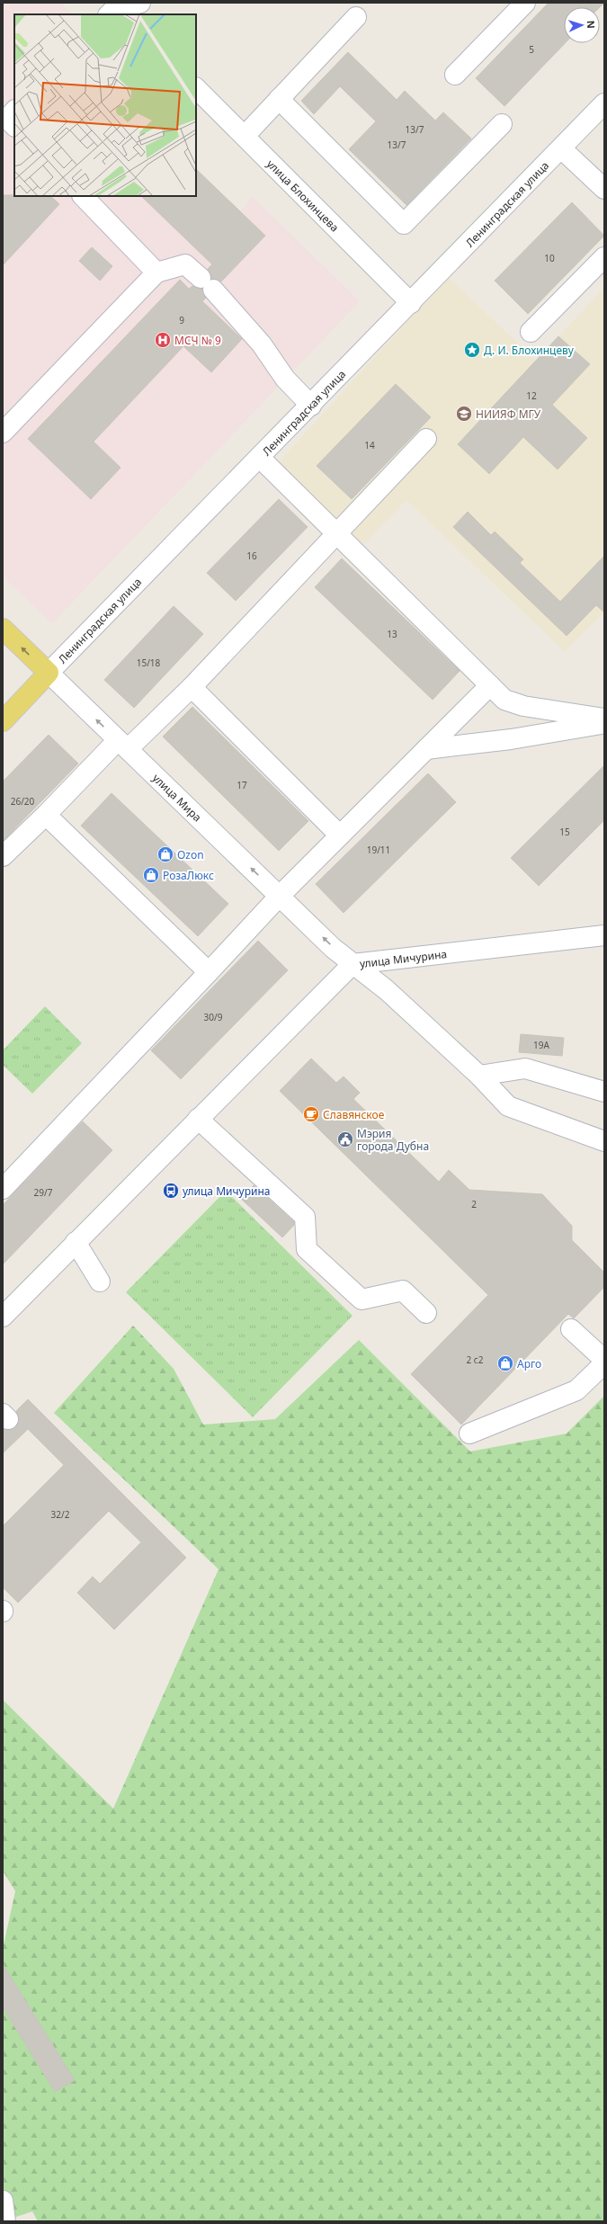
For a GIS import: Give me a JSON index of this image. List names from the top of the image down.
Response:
{
  "streets": {
    "main road": ["Ленинградская улица", "улица Мира"],
    "street": ["улица Блохинцева", "улица Мичурина"]
  },
  "crossings": [
    ["улица Блохинцева", "Ленинградская улица"],
    ["Ленинградская улица", "улица Мира"],
    ["улица Мира", "улица Мичурина"]
  ],
  "one_way": ["улица Мира"],
  "places": {
    "hospital": ["МСЧ № 9"],
    "place": ["Д. И. Блохинцеву"],
    "school or university": ["НИИЯФ МГУ"],
    "shop": ["Ozon", "РозаЛюкс", "Арго"],
    "cafe": ["Славянское"],
    "public building": ["Мэрия города Дубна"],
    "bus stop": ["улица Мичурина"]
  },
  "house_numbers": [
    "5",
    "13/7",
    "13/7",
    "10",
    "9",
    "12",
    "14",
    "16",
    "13",
    "15/18",
    "17",
    "26/20",
    "15",
    "19/11",
    "30/9",
    "19А",
    "29/7",
    "2",
    "2 с2",
    "32/2"
  ],
  "north": "right"
}
